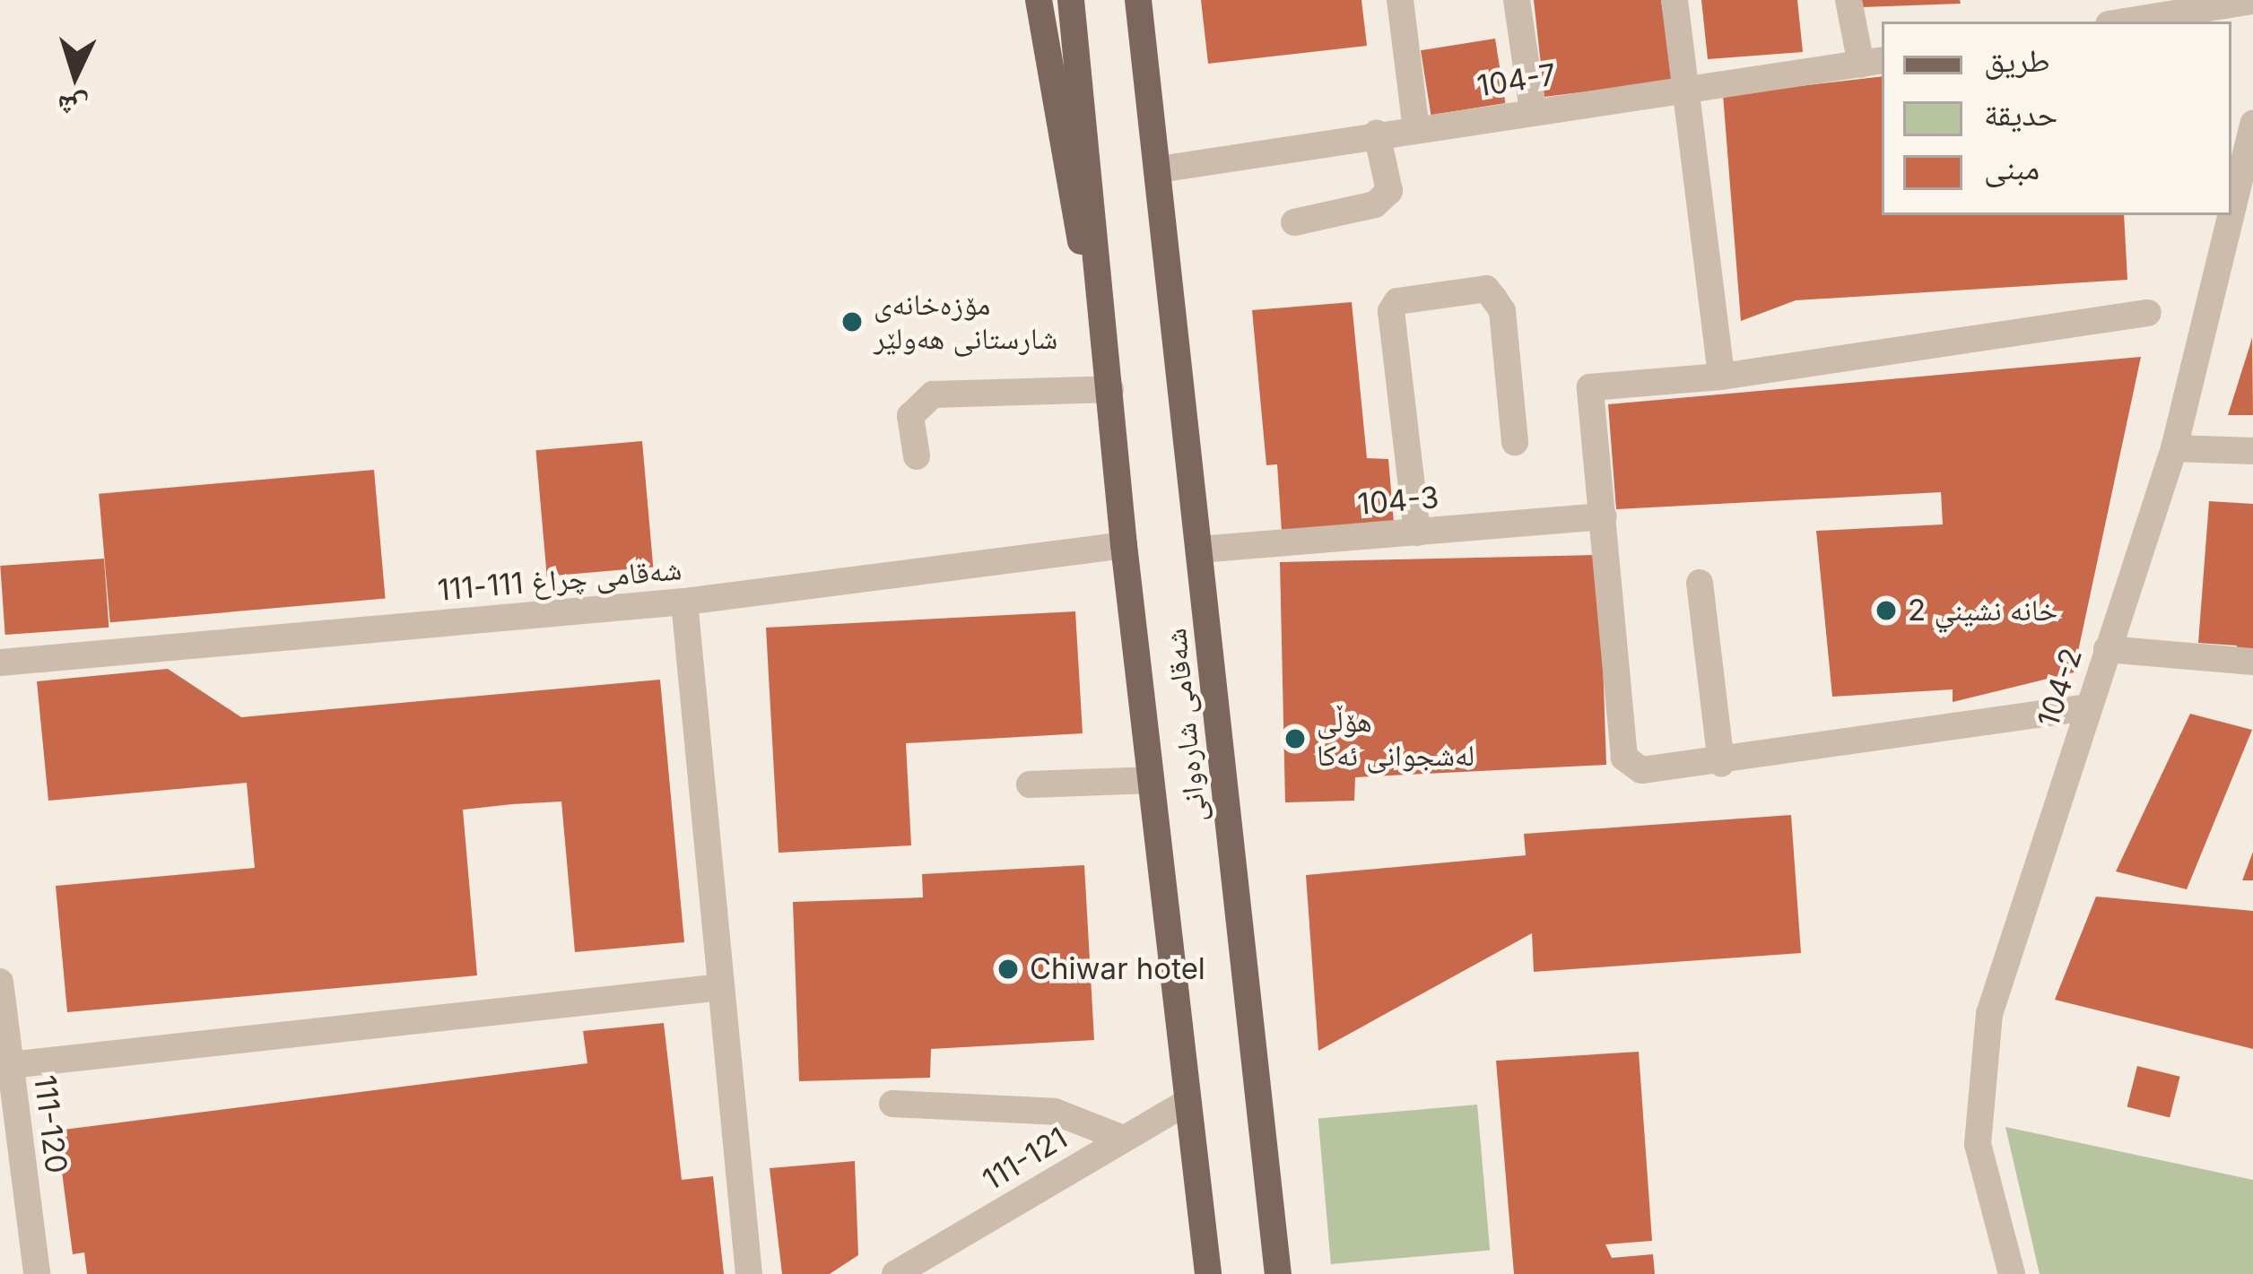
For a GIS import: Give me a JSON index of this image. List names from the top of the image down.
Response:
{
  "streets": {
    "main road": ["شەقامی شارەوانی"],
    "street": [
      "104-7",
      "104-3",
      "شەقامی چراغ 111-111",
      "104-2",
      "111-120",
      "111-121"
    ]
  },
  "crossings": [
    ["104-7", "شەقامی شارەوانی"],
    ["104-3", "شەقامی شارەوانی"],
    ["شەقامی چراغ 111-111", "شەقامی شارەوانی"],
    ["شەقامی شارەوانی", "111-121"]
  ],
  "places": [
    "مۆزەخانەی شارستانی هەولێر",
    "خانه نشيني 2",
    "هۆڵی لەشجوانی ئەکا",
    "Chiwar hotel"
  ],
  "legend": ["طريق", "حديقة", "مبنى"],
  "north": "bottom"
}
